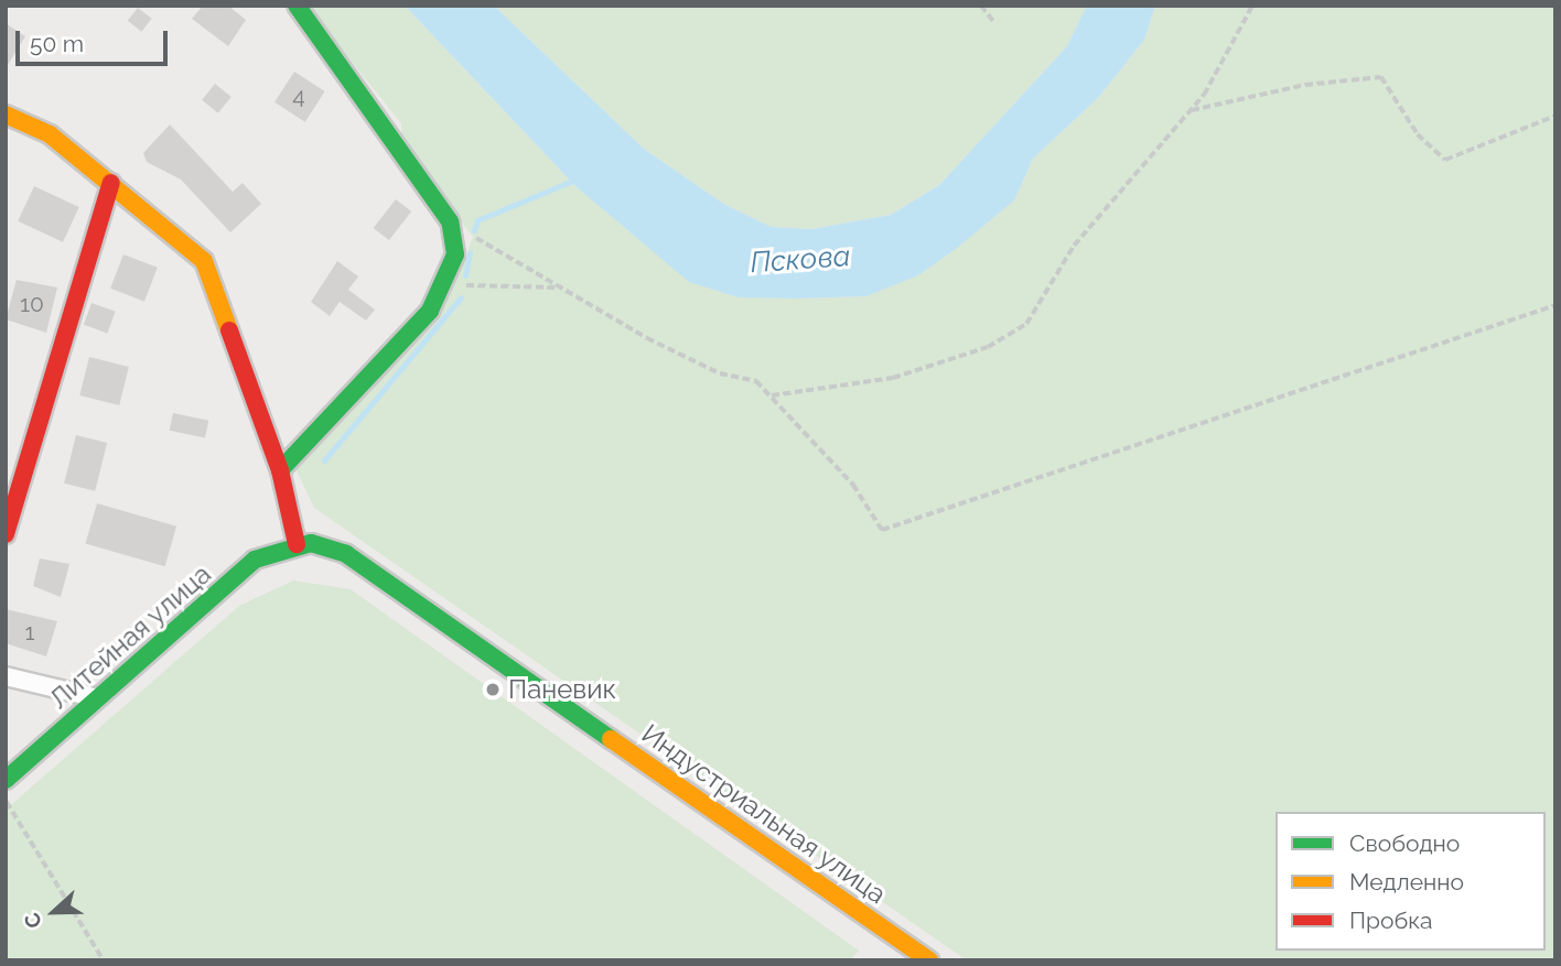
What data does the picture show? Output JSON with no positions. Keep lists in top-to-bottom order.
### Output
{
  "streets": {
    "street": ["Литейная улица", "Индустриальная улица"]
  },
  "crossings": [
    ["Литейная улица", "Индустриальная улица"]
  ],
  "water": ["Пскова"],
  "places": ["Паневик"],
  "house_numbers": ["4", "10", "1"],
  "legend": ["Свободно", "Медленно", "Пробка"],
  "scale_bar": "50 m",
  "north": "left"
}
